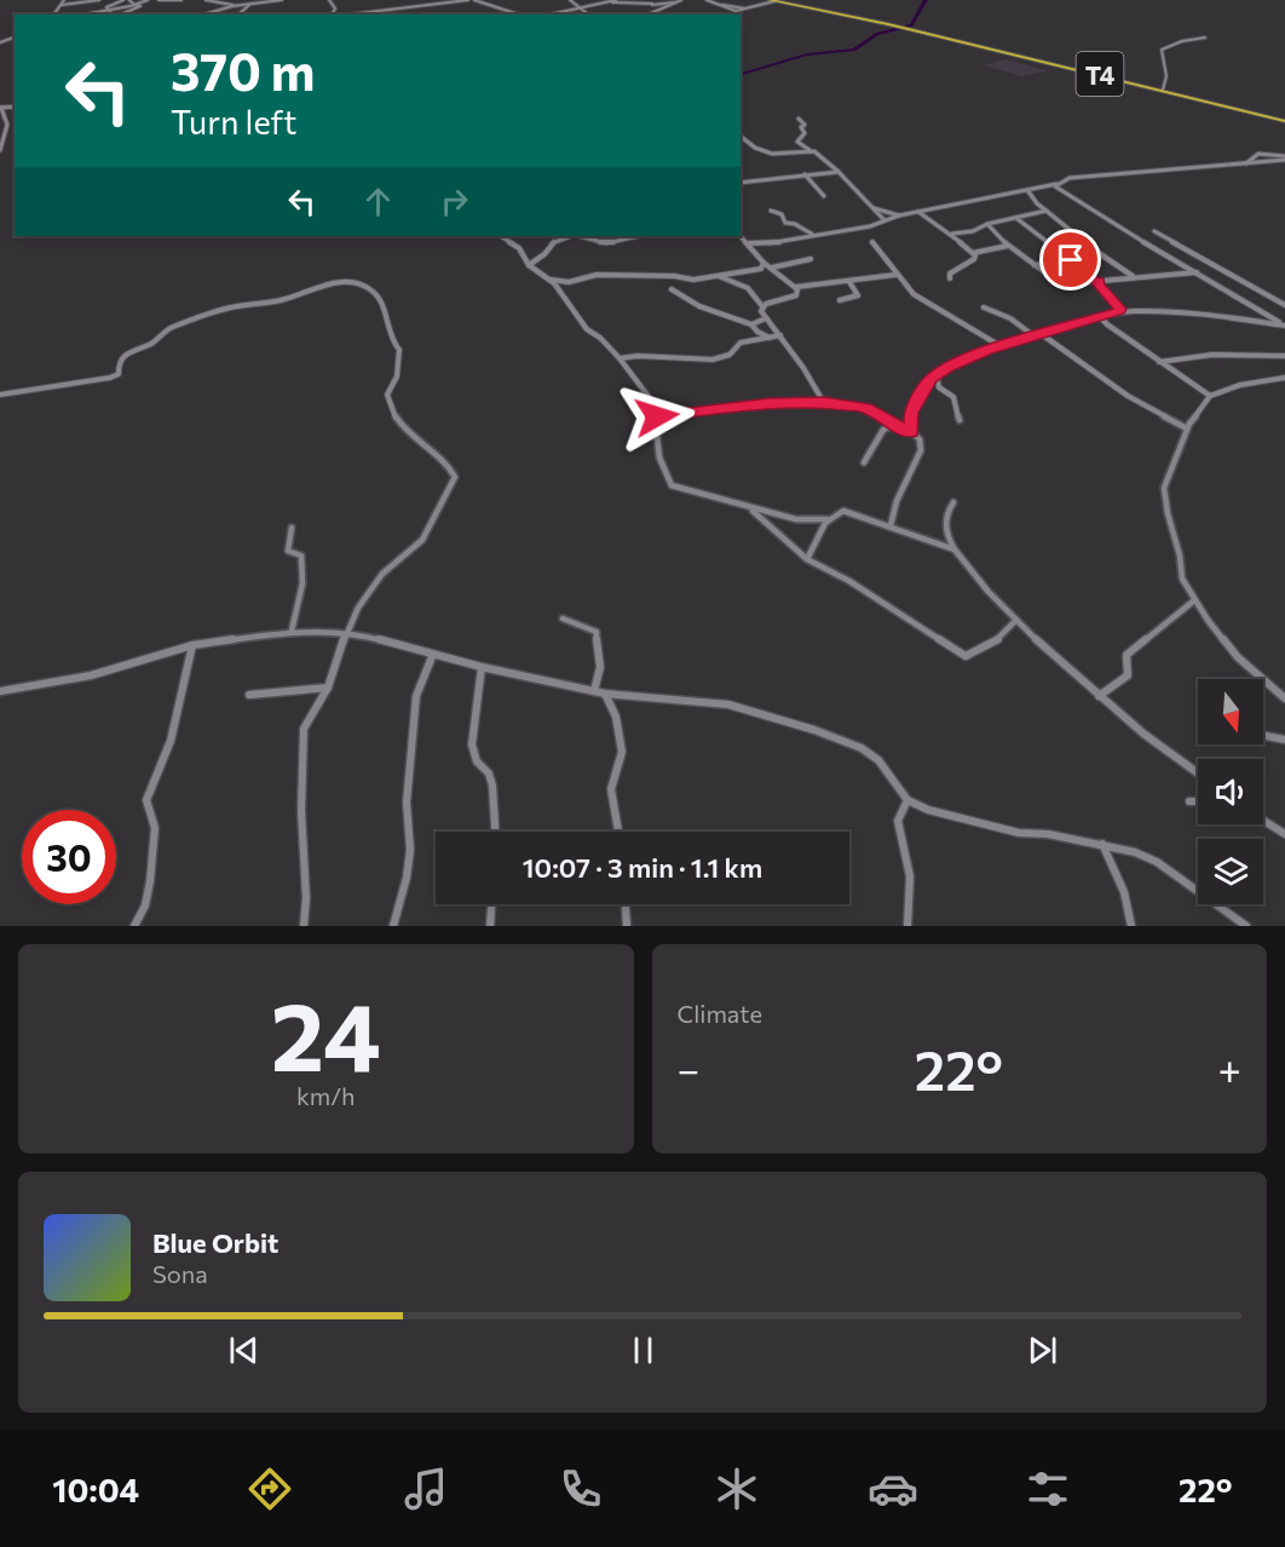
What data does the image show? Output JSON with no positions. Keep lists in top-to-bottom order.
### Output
{
  "streets": {
    "highway": ["T4"]
  },
  "north": "bottom",
  "page": {
    "turn": ["370 m", "Turn left"],
    "limit": "30",
    "trip": "10:07 · 3 min · 1.1 km",
    "tile": [
      ["24", "km/h"],
      "Climate"
    ],
    "heat": ["−", "22°", "+"],
    "song": ["Blue Orbit", "Sona"],
    "tabs": ["10:04", "22°"]
  }
}
